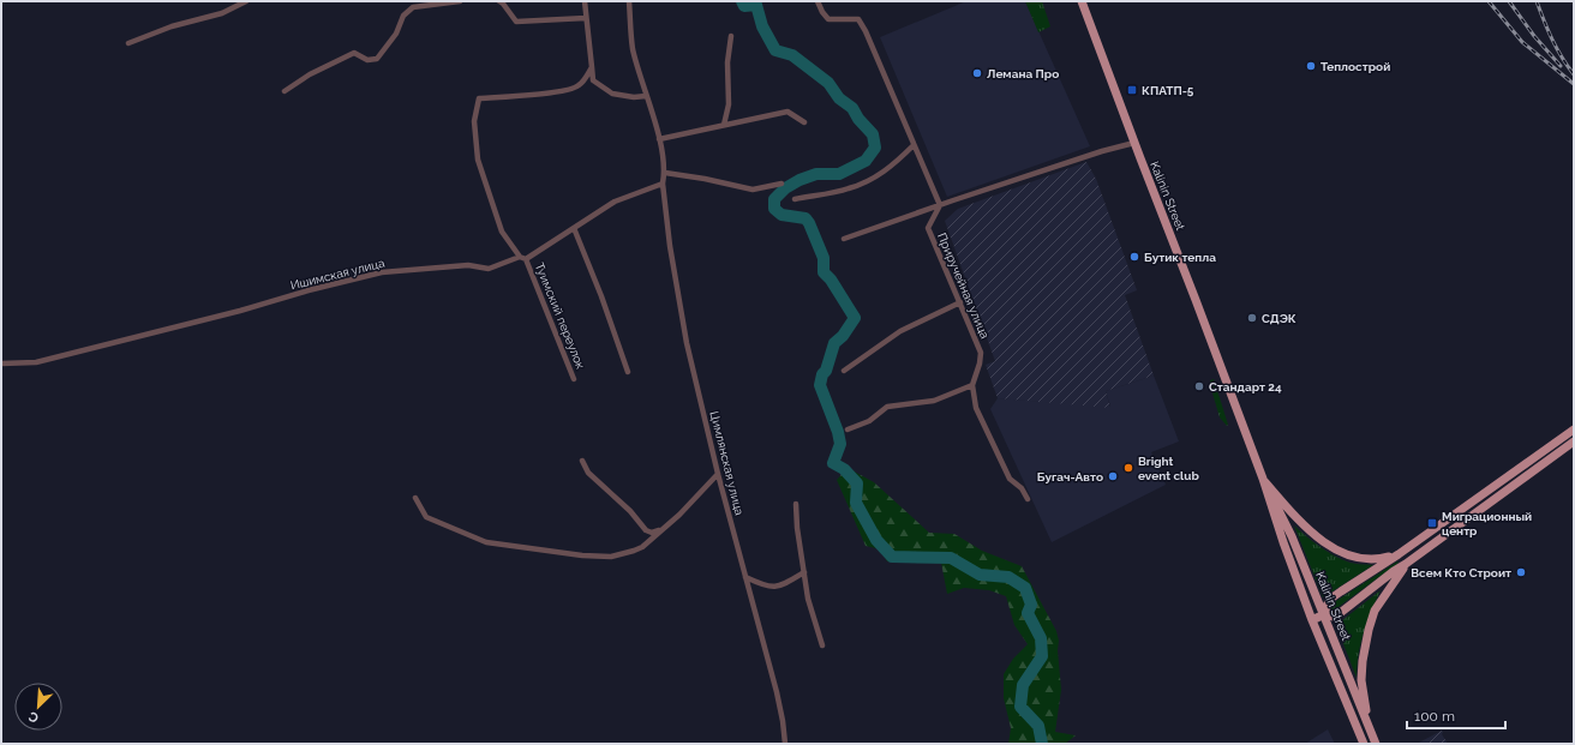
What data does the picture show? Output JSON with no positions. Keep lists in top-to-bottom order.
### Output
{
  "streets": {
    "main road": ["Kalinin Street"],
    "street": [
      "Ишимская улица",
      "Приручейная улица",
      "Туимский переулок",
      "Цимлянская улица"
    ]
  },
  "crossings": [
    ["Ишимская улица", "Туимский переулок"],
    ["Ишимская улица", "Цимлянская улица"]
  ],
  "places": {
    "other": [
      "Теплострой",
      "Лемана Про",
      "Бутик тепла",
      "СДЭК",
      "Стандарт 24",
      "Bright event club",
      "Бугач-Авто",
      "Всем Кто Строит"
    ],
    "transit": ["КПАТП-5", "Миграционный центр"]
  },
  "scale_bar": "100 m",
  "north": "bottom left"
}
